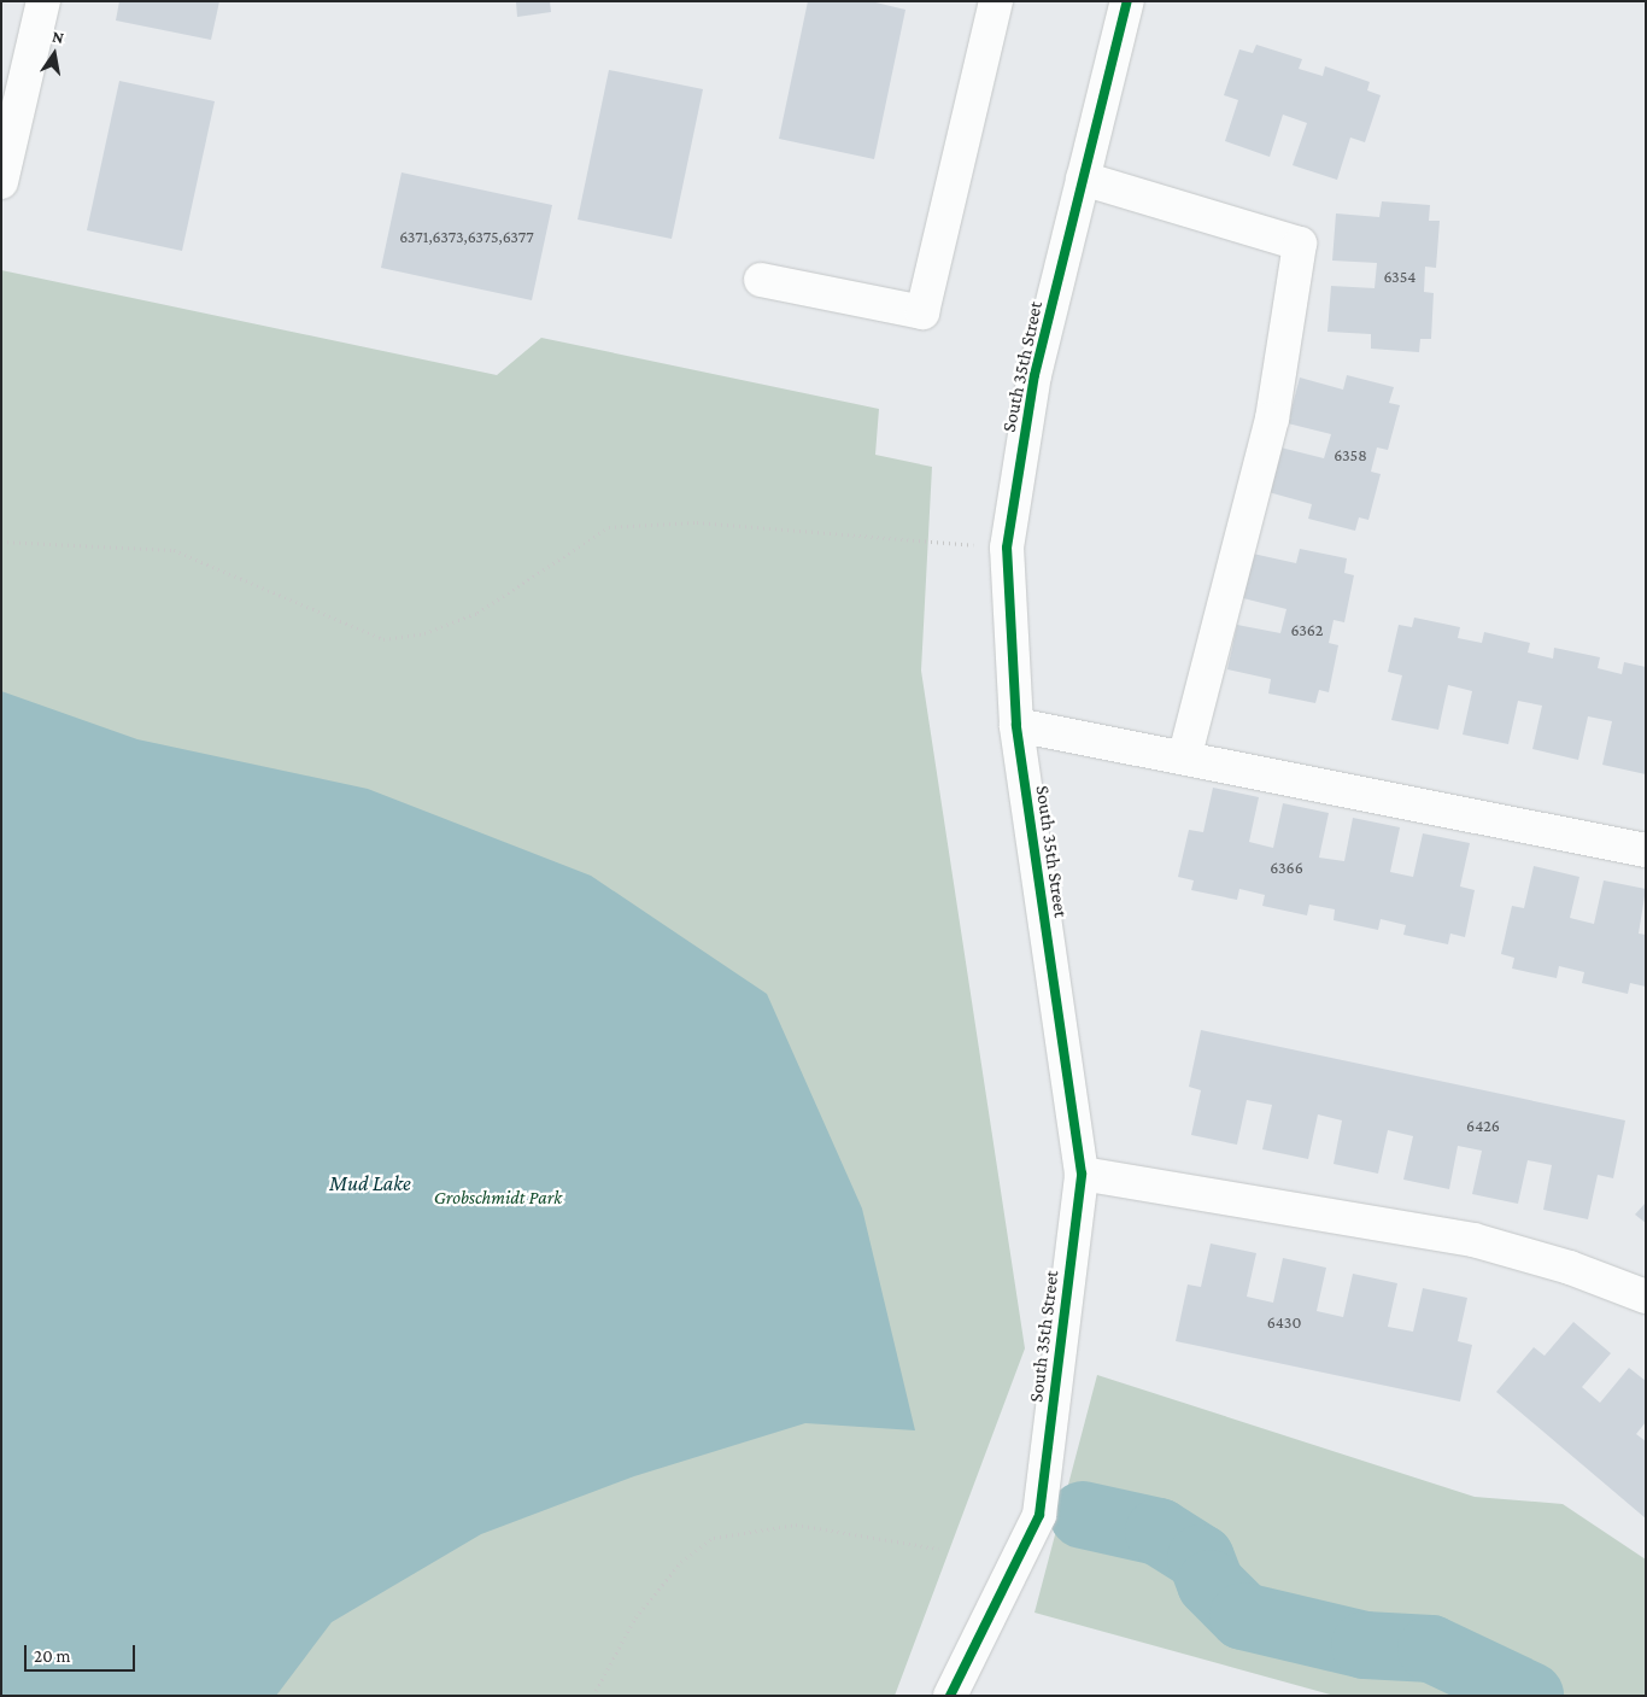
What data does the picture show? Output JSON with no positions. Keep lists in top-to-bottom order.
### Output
{
  "streets": {
    "street": ["South 35th Street"]
  },
  "water": ["Mud Lake"],
  "parks": ["Grobschmidt Park"],
  "house_numbers": [
    "6371,6373,6375,6377",
    "6354",
    "6358",
    "6362",
    "6366",
    "6426",
    "6430"
  ],
  "scale_bar": "20 m",
  "north": "top"
}
